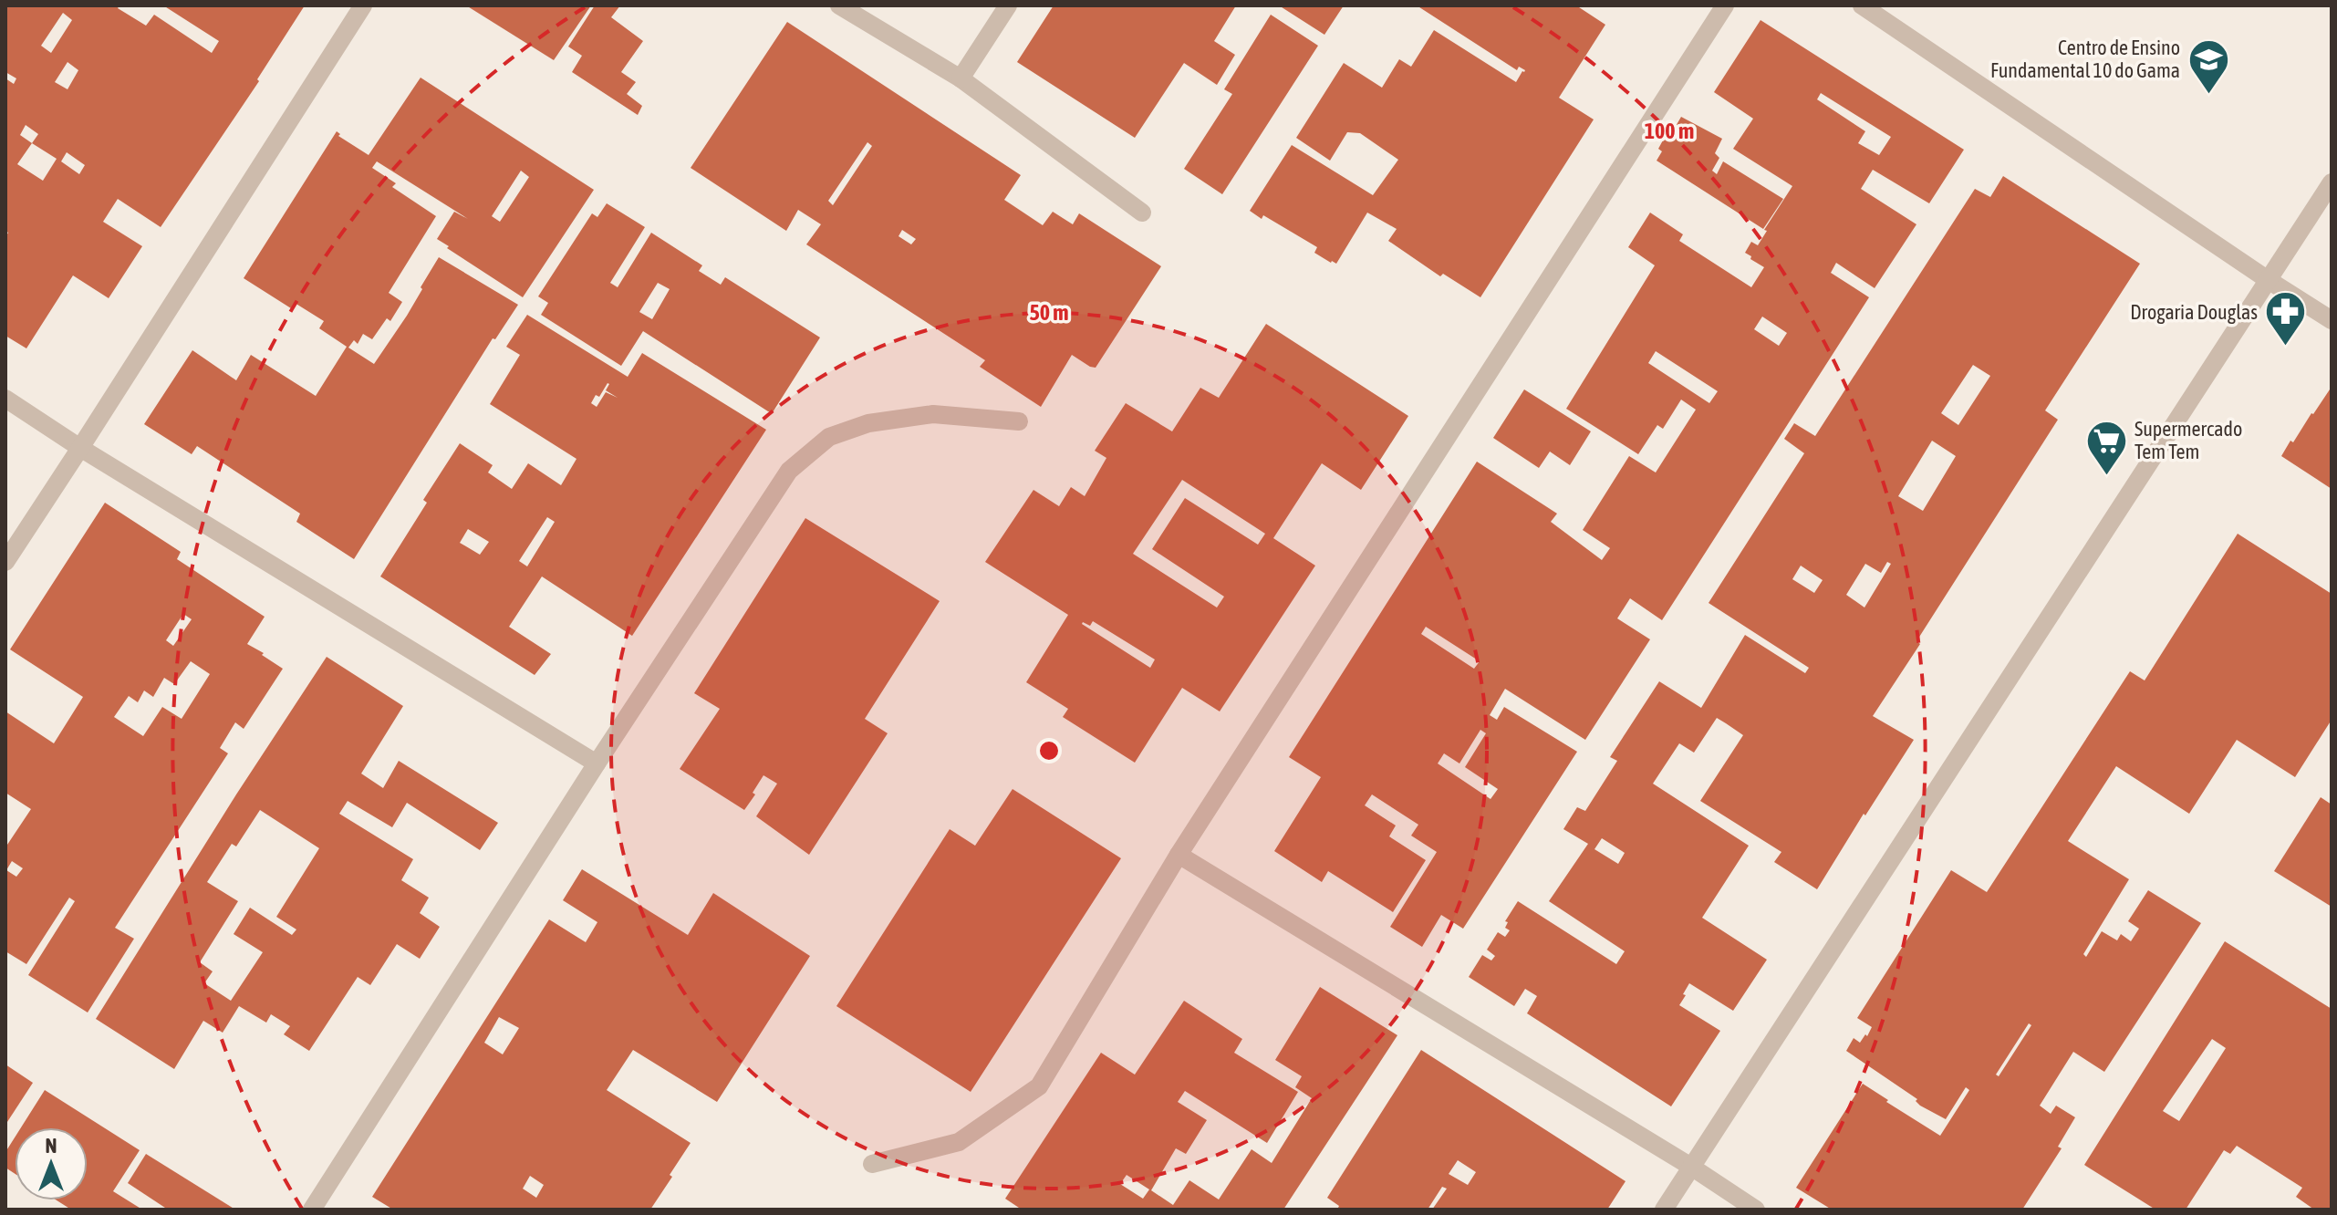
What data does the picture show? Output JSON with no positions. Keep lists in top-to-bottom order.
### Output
{
  "places": {
    "school or university": ["Centro de Ensino Fundamental 10 do Gama"],
    "pharmacy": ["Drogaria Douglas"],
    "supermarket": ["Supermercado Tem Tem"]
  },
  "north": "top",
  "rings": ["100 m", "50 m"]
}
